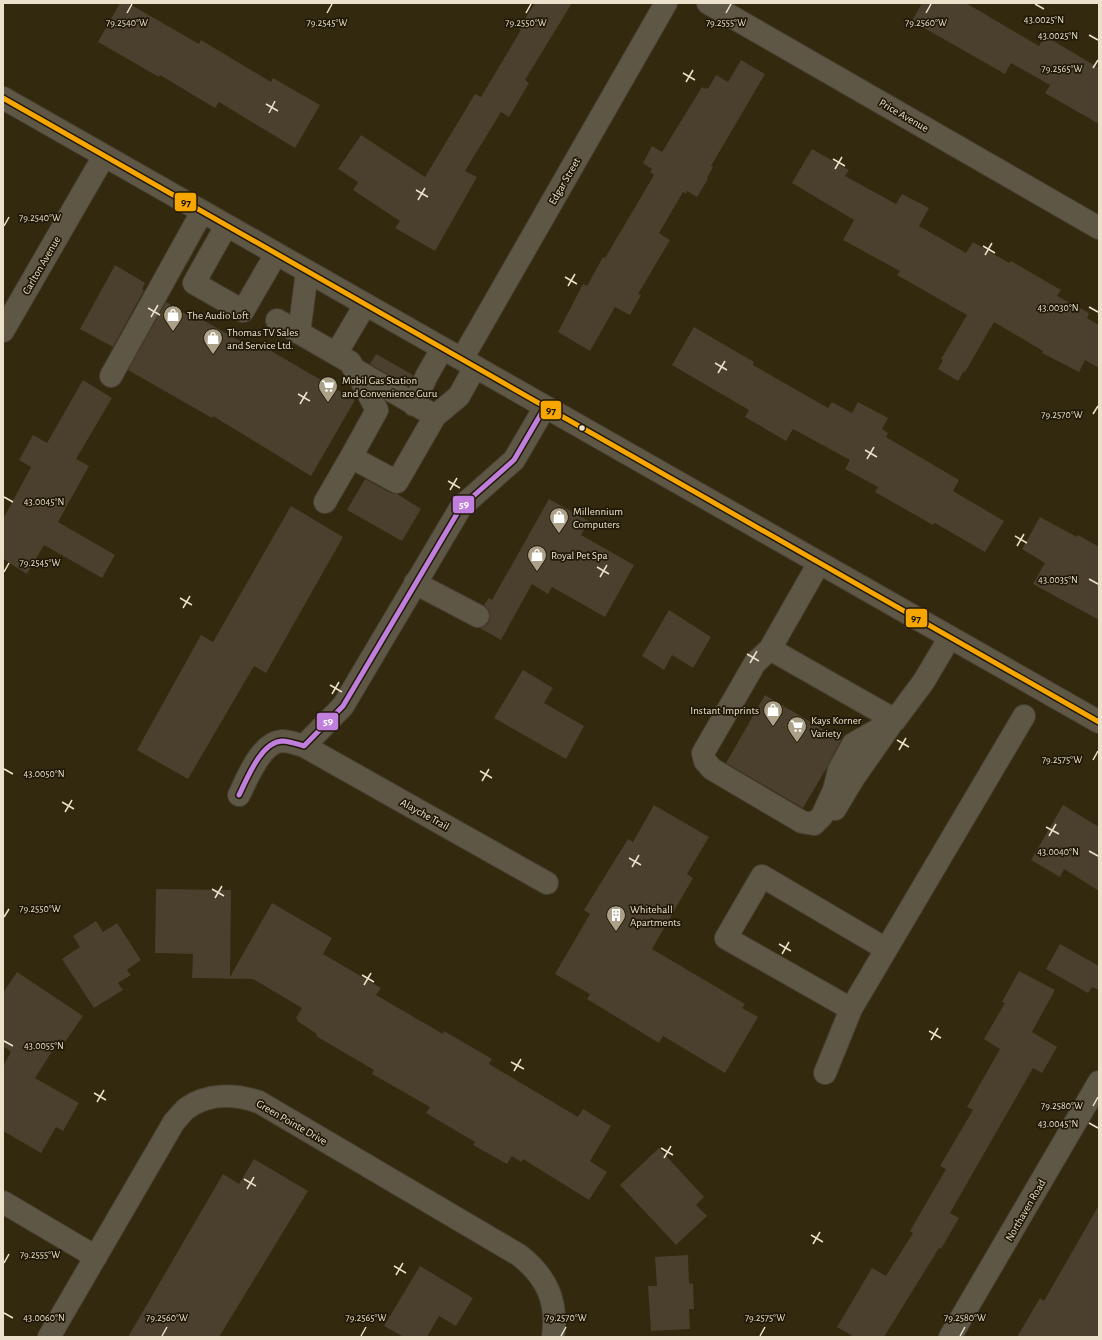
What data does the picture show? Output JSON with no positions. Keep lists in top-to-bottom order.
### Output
{
  "streets": {
    "street": [
      "Price Avenue",
      "Edgar Street",
      "Carlton Avenue",
      "Alayche Trail",
      "Green Pointe Drive",
      "Northaven Road"
    ]
  },
  "places": {
    "shop": [
      "The Audio Loft",
      "Thomas TV Sales and Service Ltd.",
      "Millennium Computers",
      "Royal Pet Spa",
      "Instant Imprints"
    ],
    "supermarket": ["Mobil Gas Station and Convenience Guru", "Kays Korner Variety"],
    "building": ["Whitehall Apartments"]
  },
  "lines": ["transit line 97", "transit line 59"],
  "coordinates": [
    "43.0025°N",
    "79.2540°W",
    "79.2555°W",
    "79.2560°W",
    "79.2545°W",
    "79.2550°W",
    "79.2565°W",
    "43.0030°N",
    "79.2570°W",
    "43.0045°N",
    "43.0035°N",
    "79.2575°W",
    "43.0050°N",
    "43.0040°N",
    "43.0055°N",
    "79.2580°W",
    "43.0060°N"
  ]
}
